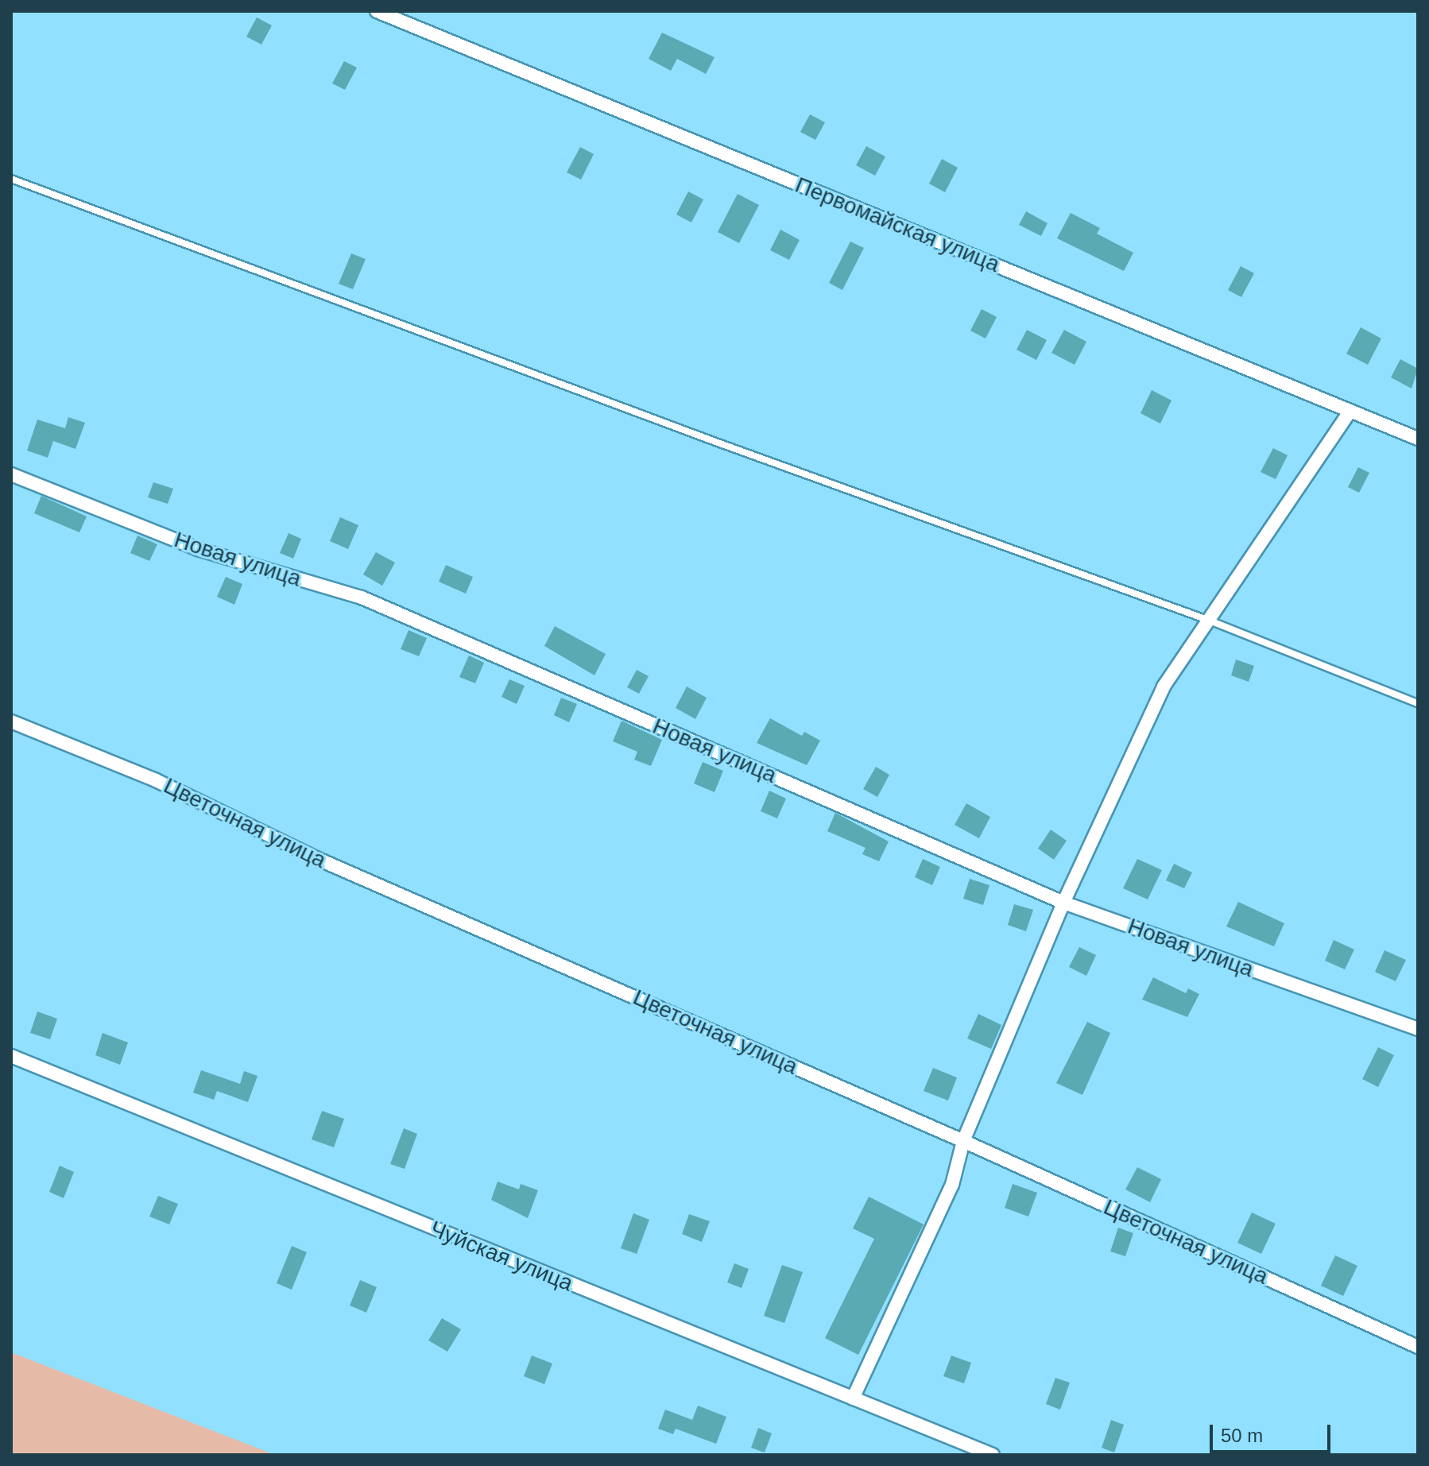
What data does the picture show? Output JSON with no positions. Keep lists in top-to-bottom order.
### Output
{
  "streets": {
    "street": [
      "Первомайская улица",
      "Новая улица",
      "Цветочная улица",
      "Чуйская улица"
    ]
  },
  "scale_bar": "50 m"
}
